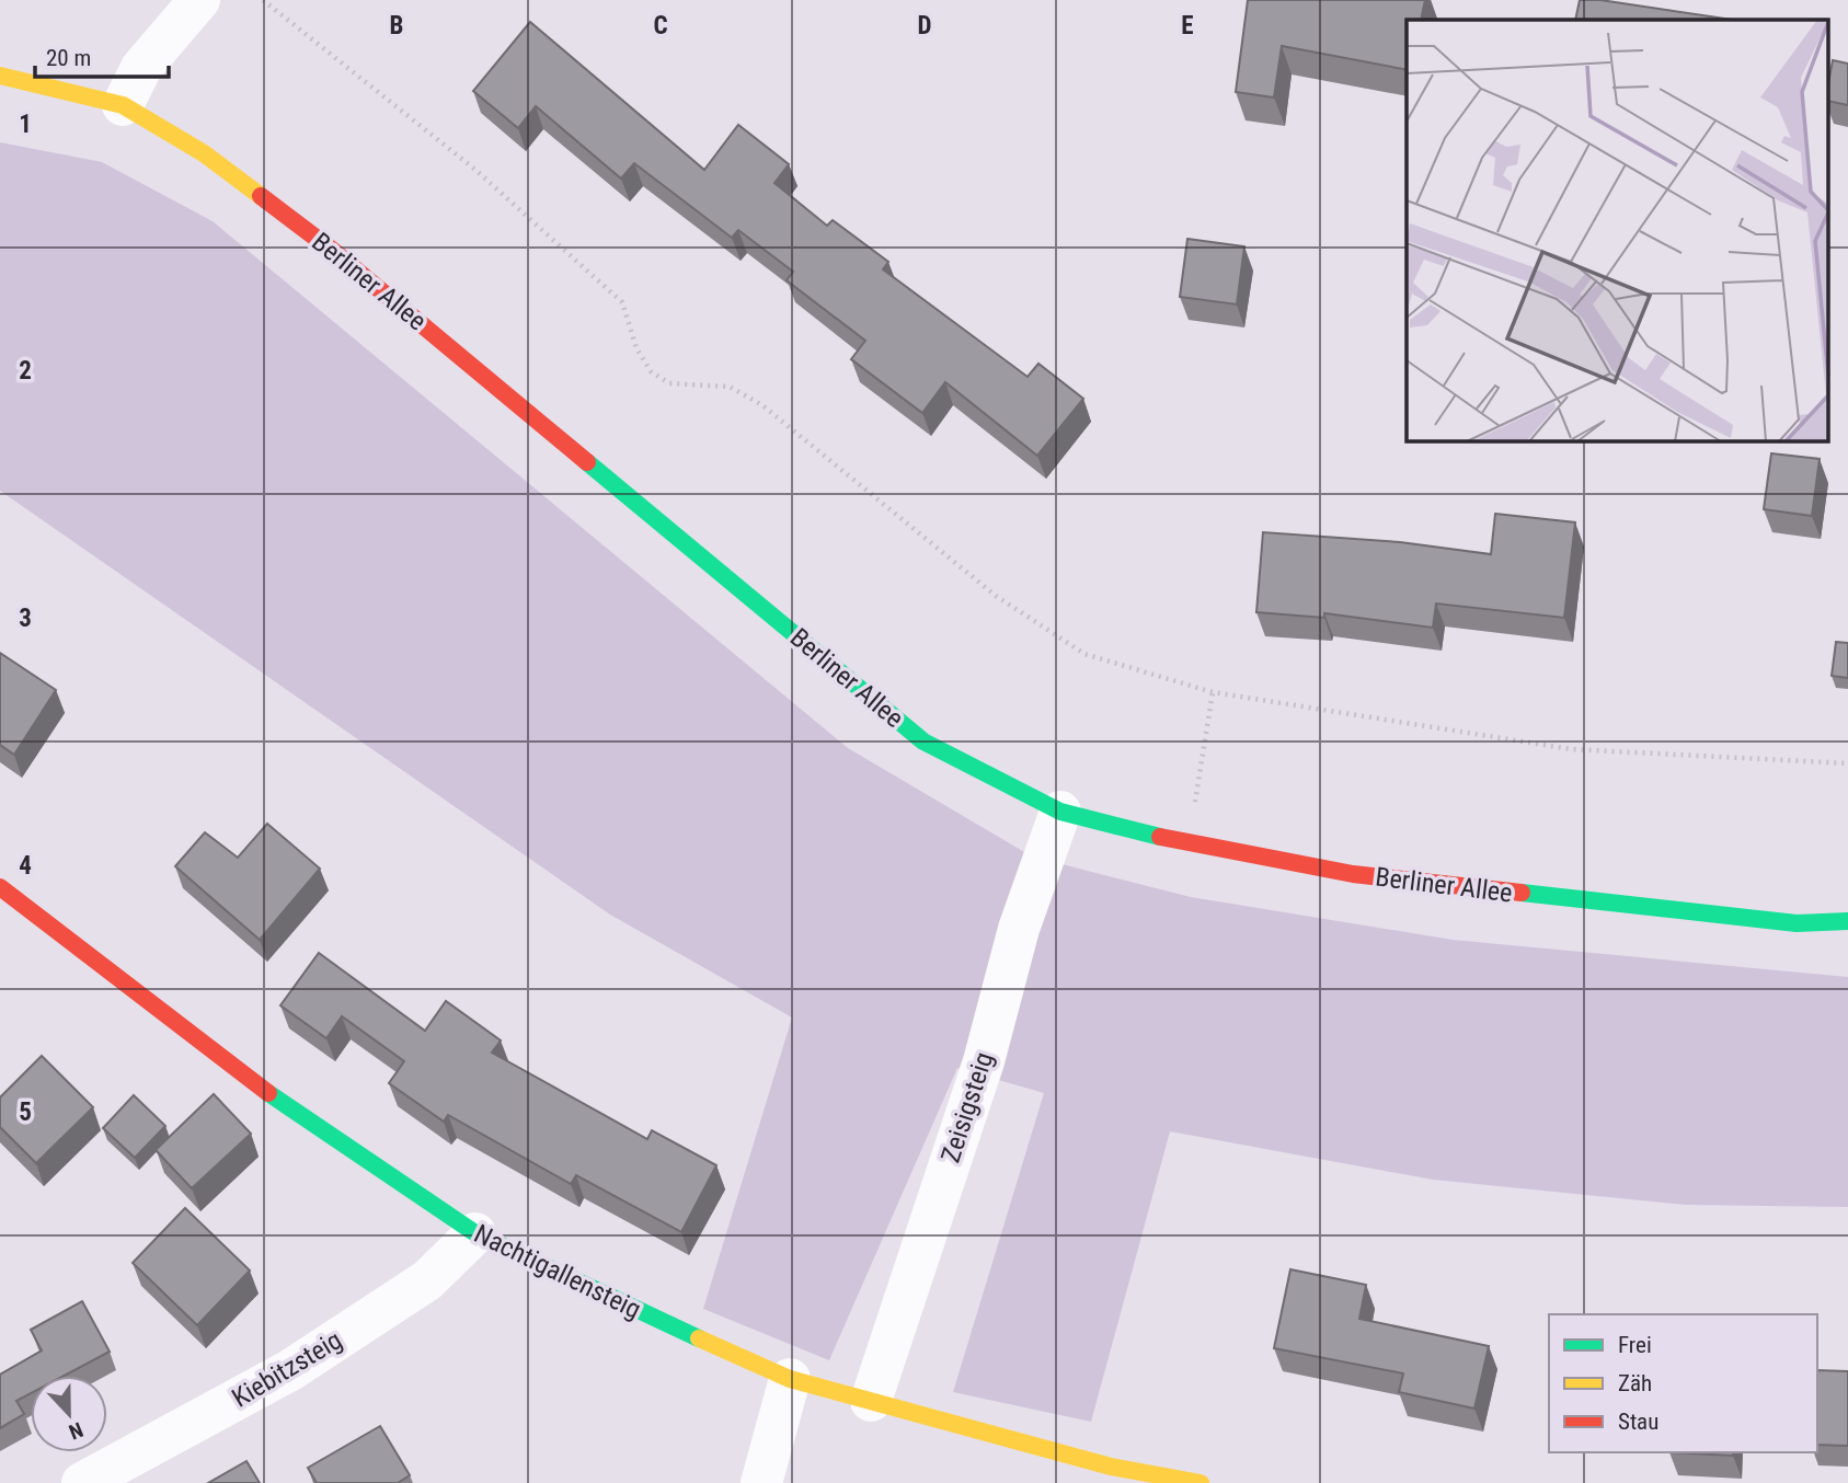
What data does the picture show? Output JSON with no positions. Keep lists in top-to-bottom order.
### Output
{
  "streets": {
    "main road": ["Berliner Allee", "Nachtigallensteig"],
    "street": ["Zeisigsteig", "Kiebitzsteig"]
  },
  "crossings": [
    ["Berliner Allee", "Zeisigsteig"],
    ["Zeisigsteig", "Nachtigallensteig"],
    ["Nachtigallensteig", "Kiebitzsteig"]
  ],
  "legend": ["Frei", "Zäh", "Stau"],
  "scale_bar": "20 m",
  "north": "bottom",
  "grid": {
    "columns": [
      "B",
      "C",
      "D",
      "E"
    ],
    "rows": [
      "1",
      "2",
      "3",
      "4",
      "5"
    ]
  }
}
